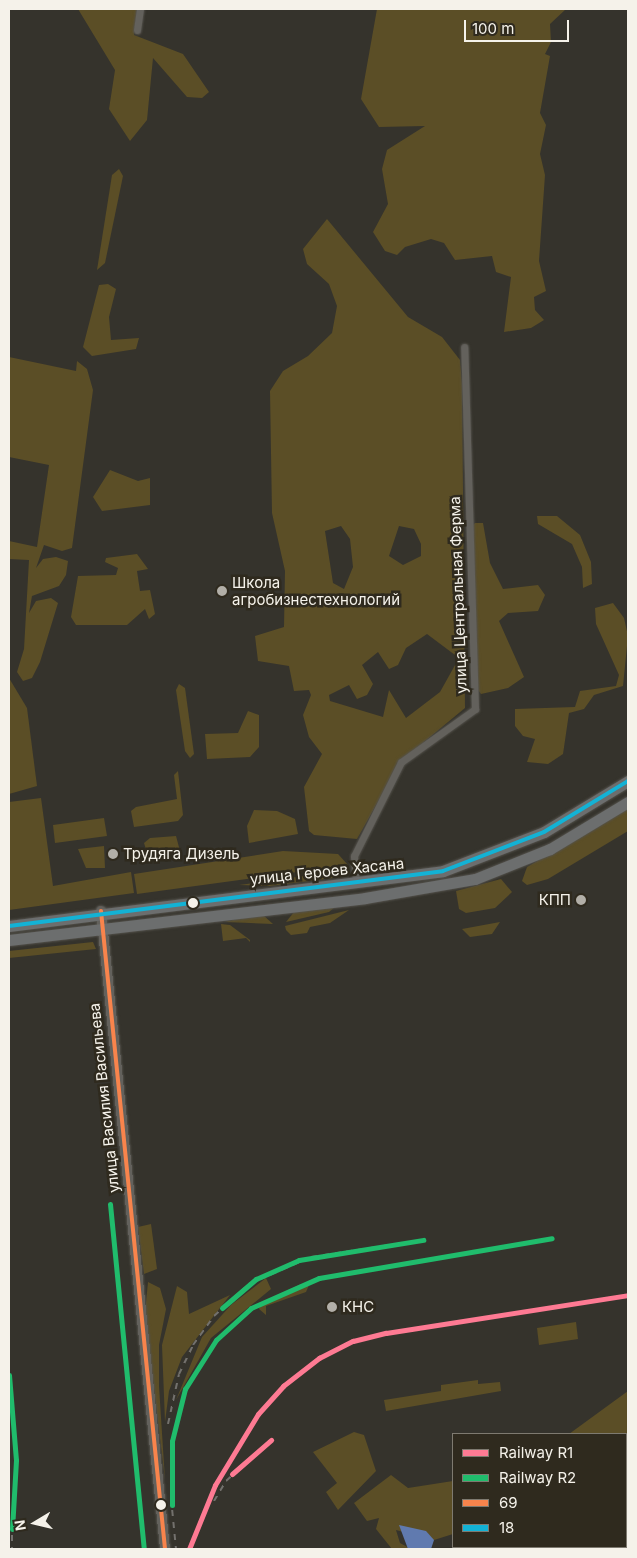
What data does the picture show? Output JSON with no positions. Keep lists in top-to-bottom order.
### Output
{
  "streets": {
    "main road": ["улица Героев Хасана", "улица Василия Васильева"],
    "street": ["улица Центральная Ферма"]
  },
  "crossings": [
    ["улица Центральная Ферма", "улица Героев Хасана"],
    ["улица Героев Хасана", "улица Василия Васильева"]
  ],
  "places": [
    "Школа агробизнестехнологий",
    "Трудяга Дизель",
    "КПП",
    "КНС"
  ],
  "lines": [
    "transit line 18",
    "transit line 69",
    "rail line R2",
    "rail line R1"
  ],
  "legend": [
    "Railway R1",
    "Railway R2",
    "69",
    "18"
  ],
  "scale_bar": "100 m",
  "north": "left"
}
